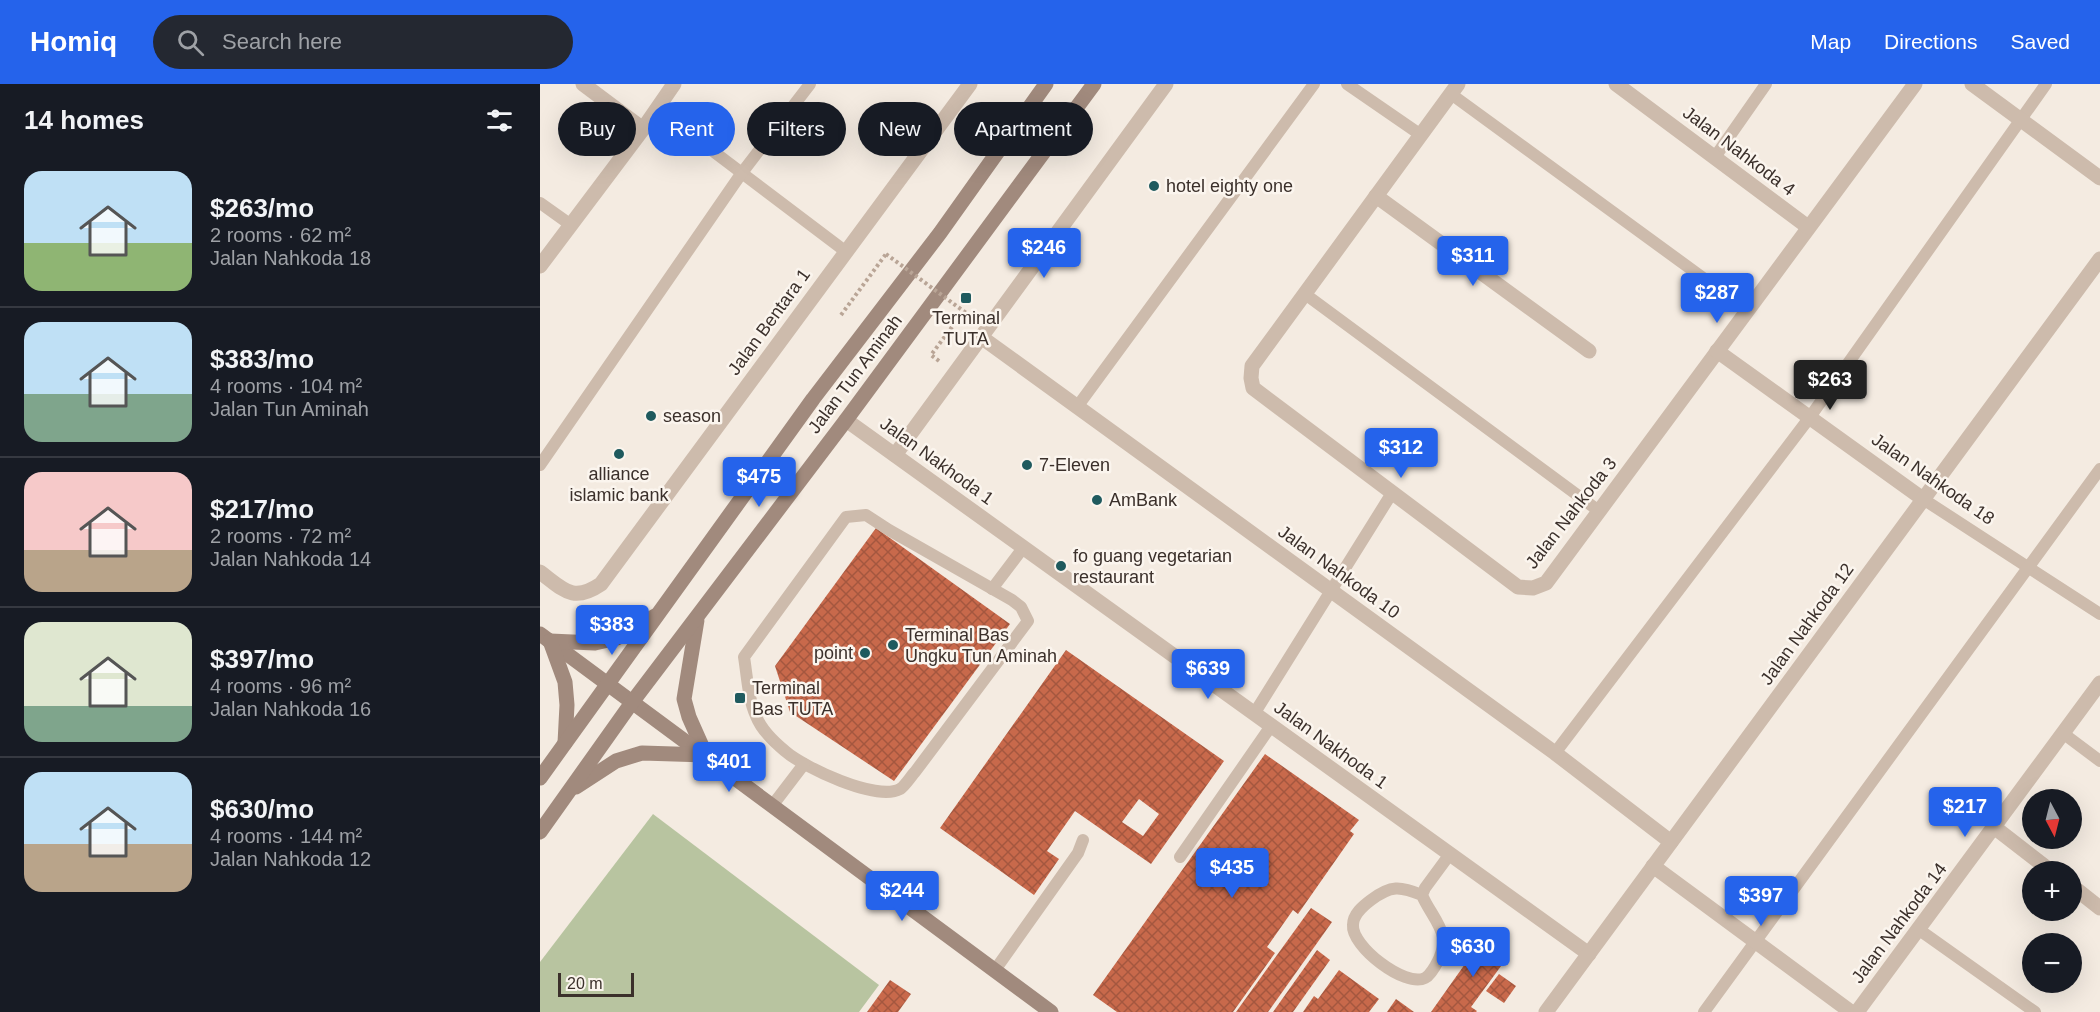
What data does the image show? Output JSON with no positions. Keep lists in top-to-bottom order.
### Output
{
  "streets": {
    "main road": ["Jalan Tun Aminah"],
    "street": [
      "Jalan Nahkoda 4",
      "Jalan Bentara 1",
      "Jalan Nakhoda 1",
      "Jalan Nahkoda 18",
      "Jalan Nahkoda 3",
      "Jalan Nahkoda 10",
      "Jalan Nahkoda 12",
      "Jalan Nahkoda 14"
    ]
  },
  "crossings": [
    ["Jalan Nahkoda 4", "Jalan Nahkoda 3"],
    ["Jalan Tun Aminah", "Jalan Nakhoda 1"],
    ["Jalan Nakhoda 1", "Jalan Nahkoda 12"],
    ["Jalan Nahkoda 18", "Jalan Nahkoda 3"],
    ["Jalan Nahkoda 18", "Jalan Nahkoda 12"],
    ["Jalan Nahkoda 10", "Jalan Nahkoda 12"]
  ],
  "places": {
    "other": [
      "hotel eighty one",
      "season",
      "alliance islamic bank",
      "7-Eleven",
      "AmBank",
      "fo guang vegetarian restaurant",
      "Terminal Bas Ungku Tun Aminah",
      "point"
    ],
    "transit": ["Terminal TUTA", "Terminal Bas TUTA"]
  },
  "scale_bar": "20 m",
  "north": "bottom",
  "page": {
    "header": "Homiq",
    "search": "Search here",
    "nav": ["Map", "Directions", "Saved"],
    "heading": "14 homes",
    "chip": [
      "Buy",
      "Rent",
      "Filters",
      "New",
      "Apartment"
    ],
    "list": [
      {
        "name": "$263/mo",
        "note": "2 rooms · 62 m² · Jalan Nahkoda 18"
      },
      {
        "name": "$383/mo",
        "note": "4 rooms · 104 m² · Jalan Tun Aminah"
      },
      {
        "name": "$217/mo",
        "note": "2 rooms · 72 m² · Jalan Nahkoda 14"
      },
      {
        "name": "$397/mo",
        "note": "4 rooms · 96 m² · Jalan Nahkoda 16"
      },
      {
        "name": "$630/mo",
        "note": "4 rooms · 144 m² · Jalan Nahkoda 12"
      }
    ],
    "price": [
      "$246",
      "$311",
      "$287",
      "$263",
      "$312",
      "$475",
      "$383",
      "$639",
      "$401",
      "$217",
      "$435",
      "$244",
      "$397",
      "$630"
    ],
    "map_buttons": ["+", "−"],
    "scale": "20 m"
  }
}
